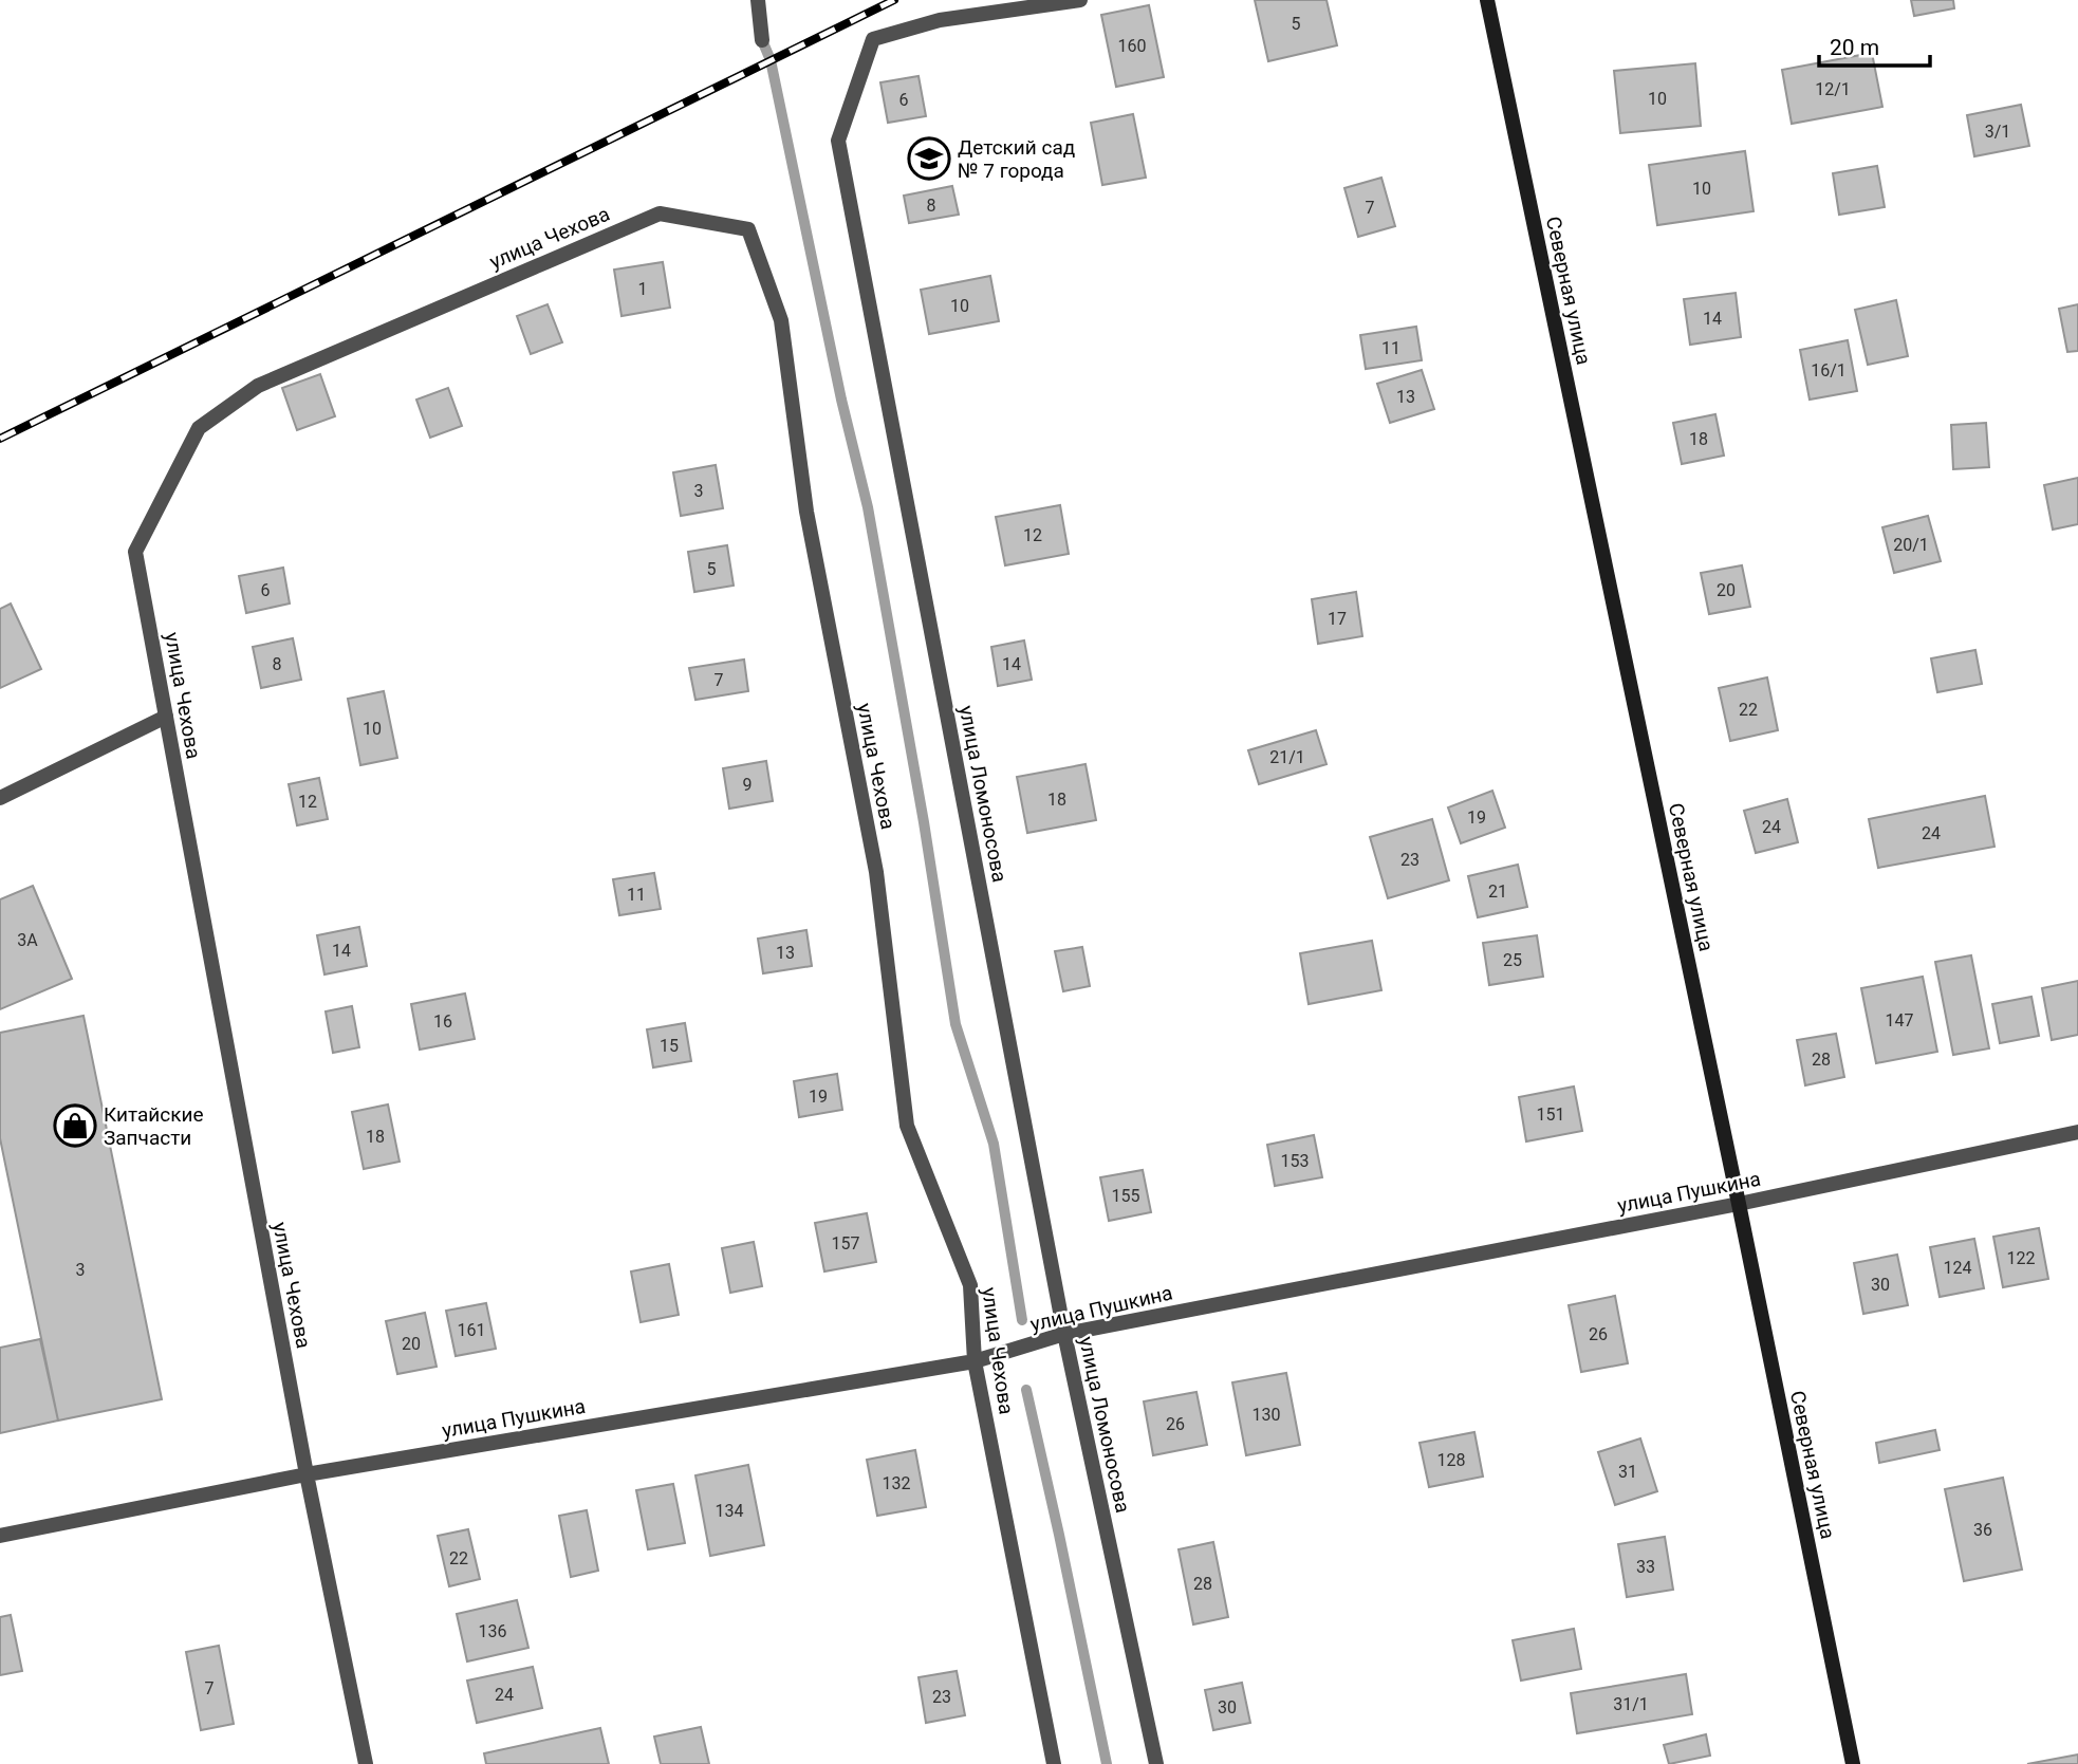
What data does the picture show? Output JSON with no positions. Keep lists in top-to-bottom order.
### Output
{
  "streets": {
    "main road": ["Северная улица"],
    "street": ["улица Чехова", "улица Ломоносова", "улица Пушкина"]
  },
  "crossings": [
    ["улица Чехова", "улица Пушкина"],
    ["Северная улица", "улица Пушкина"],
    ["улица Ломоносова", "улица Пушкина"]
  ],
  "places": {
    "school or university": ["Детский сад № 7 города"],
    "shop": ["Китайские Запчасти"]
  },
  "house_numbers": [
    "5",
    "160",
    "12/1",
    "10",
    "6",
    "3/1",
    "10",
    "8",
    "7",
    "1",
    "10",
    "14",
    "11",
    "16/1",
    "13",
    "18",
    "3",
    "12",
    "20/1",
    "5",
    "6",
    "20",
    "17",
    "8",
    "14",
    "7",
    "22",
    "10",
    "21/1",
    "9",
    "18",
    "12",
    "19",
    "24",
    "24",
    "23",
    "21",
    "11",
    "3А",
    "14",
    "13",
    "25",
    "147",
    "16",
    "15",
    "28",
    "19",
    "151",
    "18",
    "153",
    "155",
    "157",
    "122",
    "124",
    "3",
    "30",
    "161",
    "26",
    "20",
    "130",
    "26",
    "128",
    "31",
    "132",
    "134",
    "36",
    "22",
    "33",
    "28",
    "136",
    "7",
    "24",
    "23",
    "31/1",
    "30"
  ],
  "scale_bar": "20 m"
}
